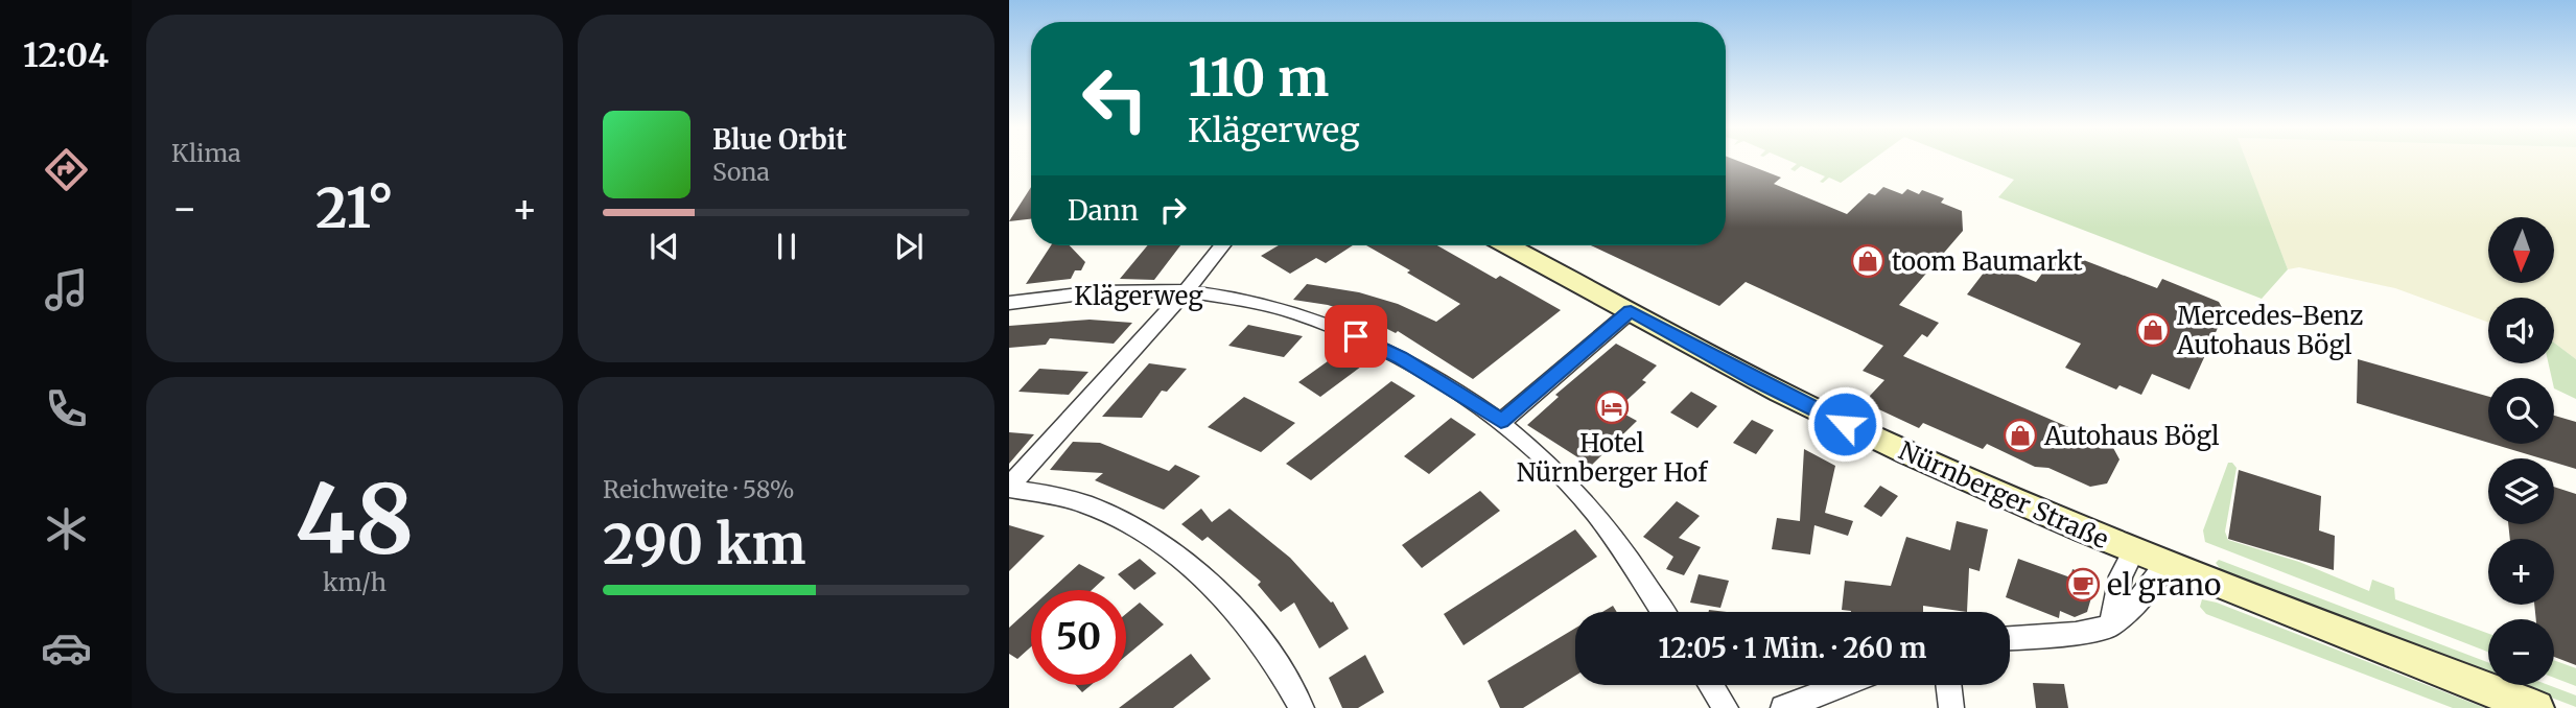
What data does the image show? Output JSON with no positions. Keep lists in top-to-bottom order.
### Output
{
  "streets": {
    "main road": ["Nürnberger Straße"],
    "street": ["Klägerweg"]
  },
  "places": {
    "shop": ["toom Baumarkt", "Mercedes-Benz Autohaus Bögl", "Autohaus Bögl"],
    "hotel": ["Hotel Nürnberger Hof"],
    "cafe": ["el grano"]
  },
  "north": "bottom",
  "page": {
    "tabs": "12:04",
    "tile": [
      "Klima",
      ["48", "km/h"],
      ["Reichweite · 58%", "290 km"]
    ],
    "turn": ["110 m", "Klägerweg"],
    "song": ["Blue Orbit", "Sona"],
    "then": "Dann",
    "heat": ["−", "21°", "+"],
    "map_buttons": ["+", "−"],
    "limit": "50",
    "trip": "12:05 · 1 Min. · 260 m"
  }
}
